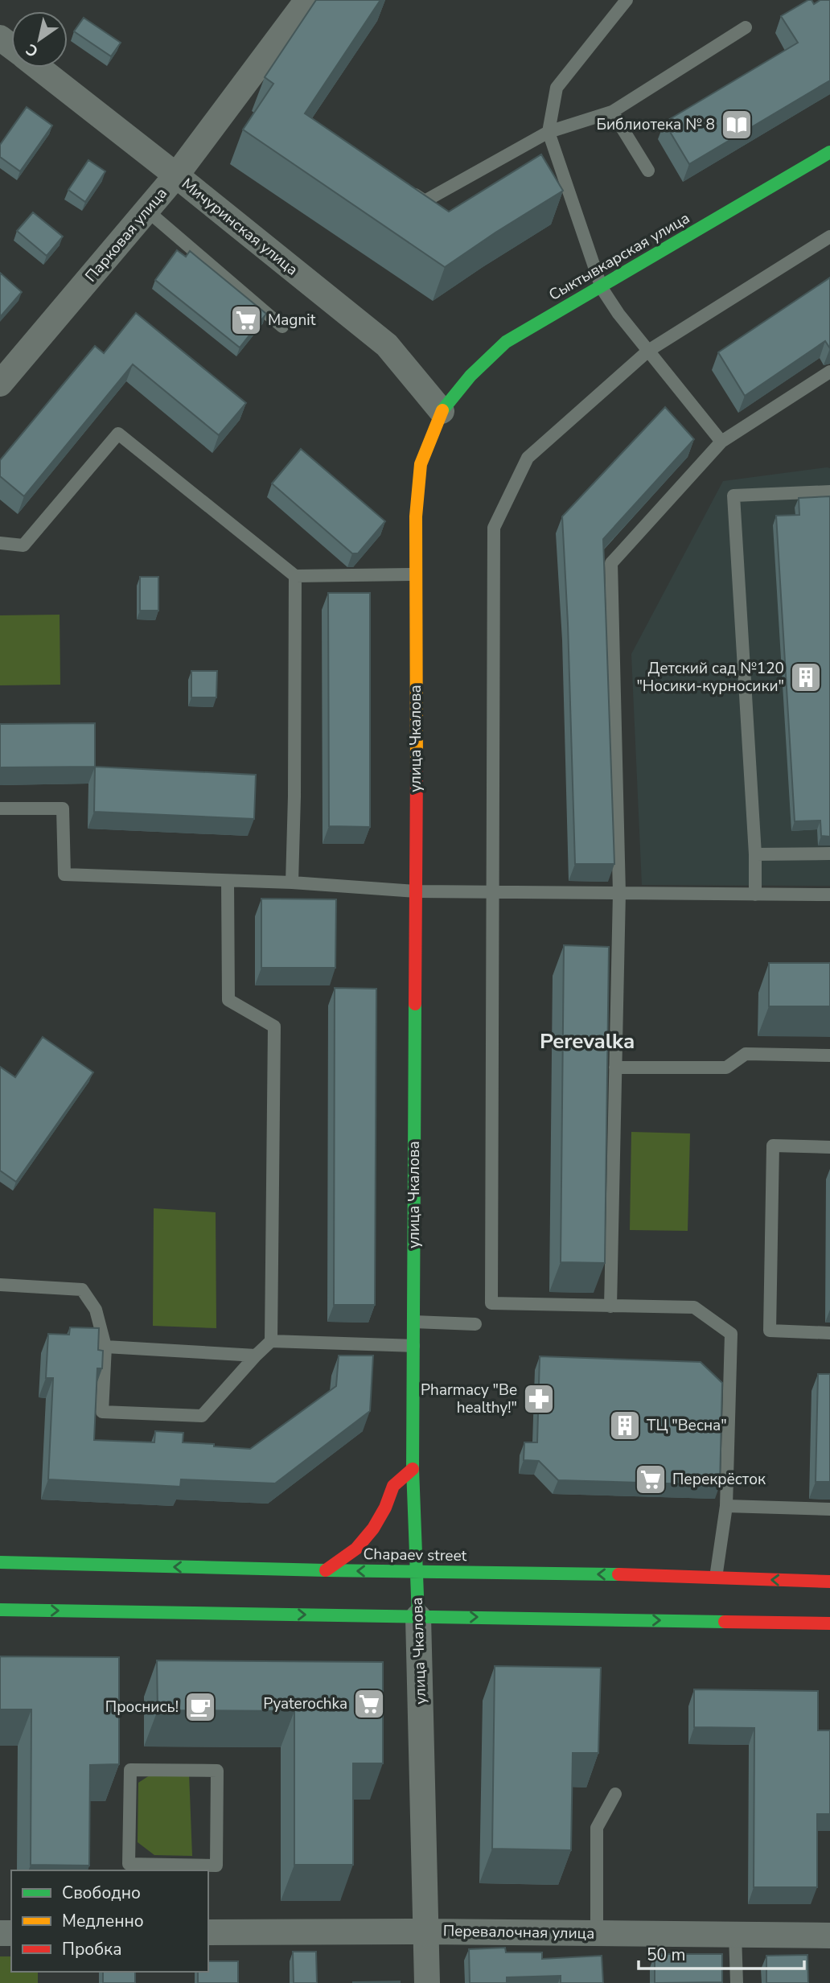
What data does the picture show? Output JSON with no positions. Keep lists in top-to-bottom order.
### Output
{
  "streets": {
    "main road": ["Сыктывкарская улица", "улица Чкалова", "Chapaev street"],
    "street": ["Мичуринская улица", "Парковая улица", "Перевалочная улица"]
  },
  "crossings": [
    ["Мичуринская улица", "Парковая улица"],
    ["Мичуринская улица", "Сыктывкарская улица"],
    ["Мичуринская улица", "улица Чкалова"],
    ["Сыктывкарская улица", "улица Чкалова"],
    ["улица Чкалова", "Chapaev street"],
    ["улица Чкалова", "Перевалочная улица"]
  ],
  "districts": ["Perevalka"],
  "places": {
    "library": ["Библиотека № 8"],
    "supermarket": ["Magnit", "Перекрёсток", "Pyaterochka"],
    "building": ["Детский сад №120 \"Носики-курносики\"", "ТЦ \"Весна\""],
    "pharmacy": ["Pharmacy \"Be healthy!\""],
    "cafe": ["Проснись!"]
  },
  "legend": ["Свободно", "Медленно", "Пробка"],
  "scale_bar": "50 m",
  "north": "bottom left"
}
